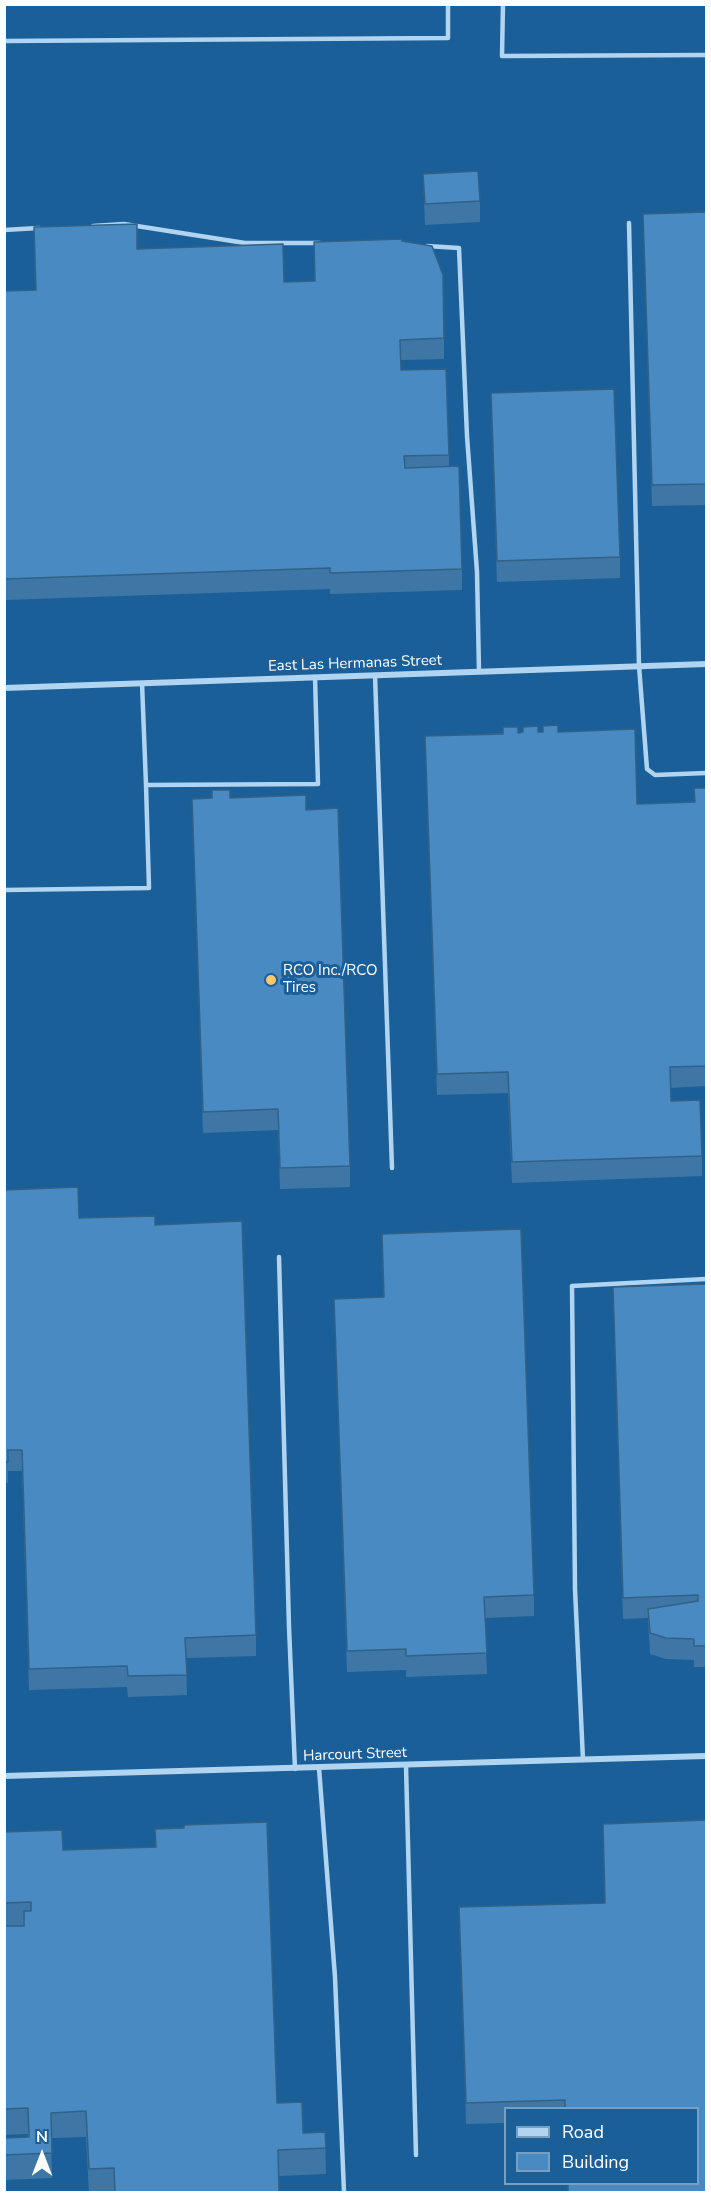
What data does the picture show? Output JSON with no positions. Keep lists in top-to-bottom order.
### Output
{
  "streets": {
    "street": ["East Las Hermanas Street", "Harcourt Street"]
  },
  "places": ["RCO Inc./RCO Tires"],
  "legend": ["Road", "Building"],
  "north": "top"
}
